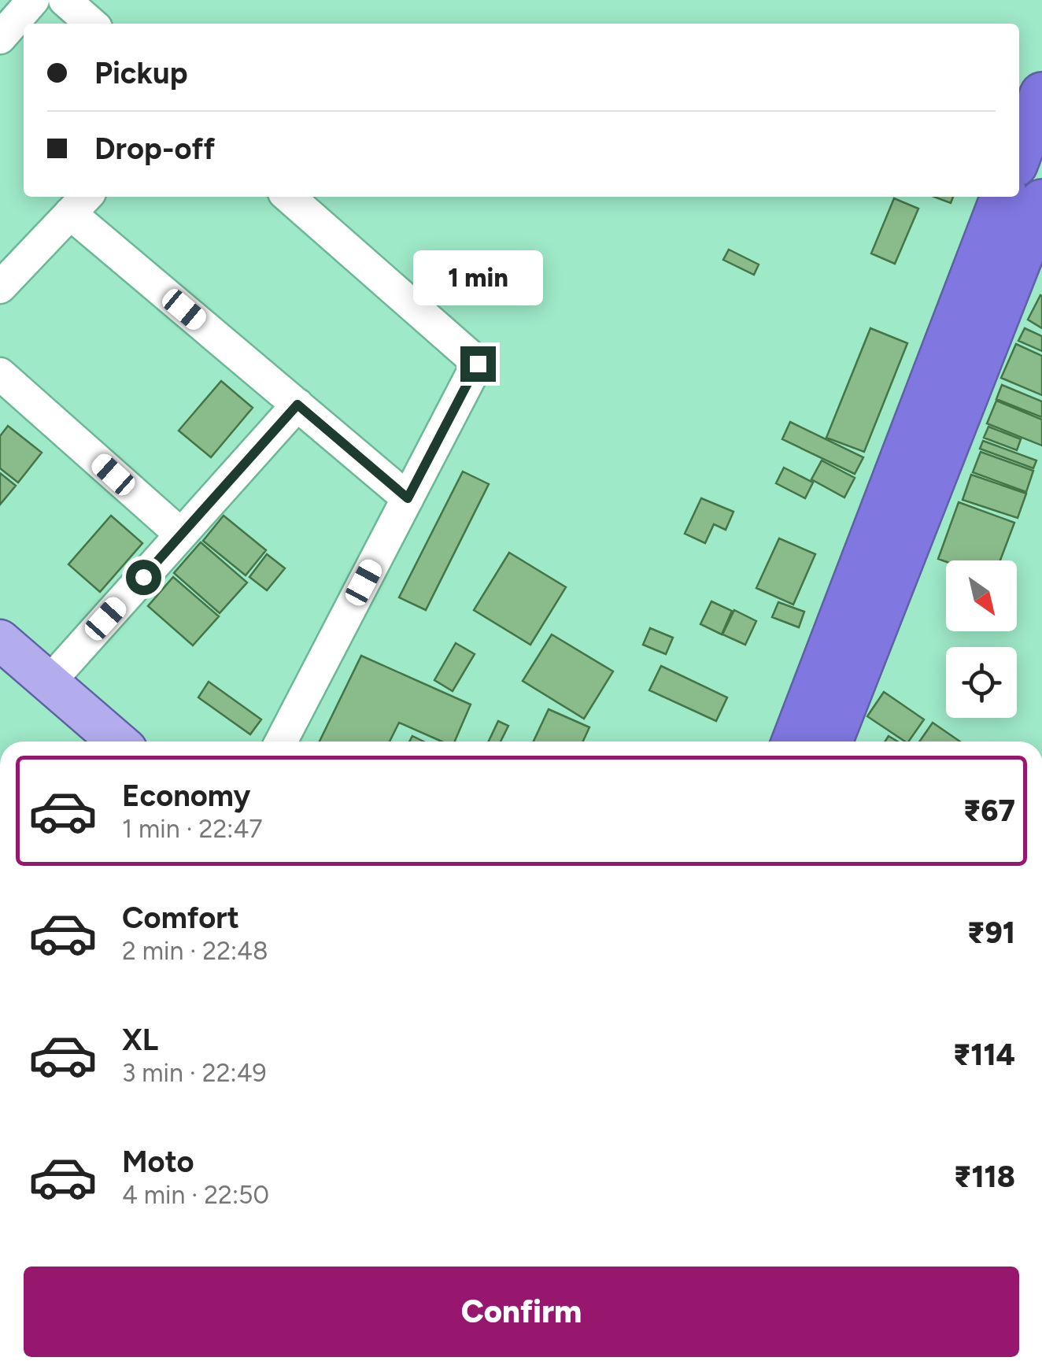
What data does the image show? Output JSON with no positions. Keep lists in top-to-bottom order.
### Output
{
  "north": "bottom right",
  "page": {
    "banner": ["Pickup", "Drop-off"],
    "bubble": "1 min",
    "list": [
      {
        "name": "Economy",
        "note": "1 min · 22:47",
        "value": "₹67"
      },
      {
        "name": "Comfort",
        "note": "2 min · 22:48",
        "value": "₹91"
      },
      {
        "name": "XL",
        "note": "3 min · 22:49",
        "value": "₹114"
      },
      {
        "name": "Moto",
        "note": "4 min · 22:50",
        "value": "₹118"
      }
    ],
    "buttons": "Confirm"
  }
}
